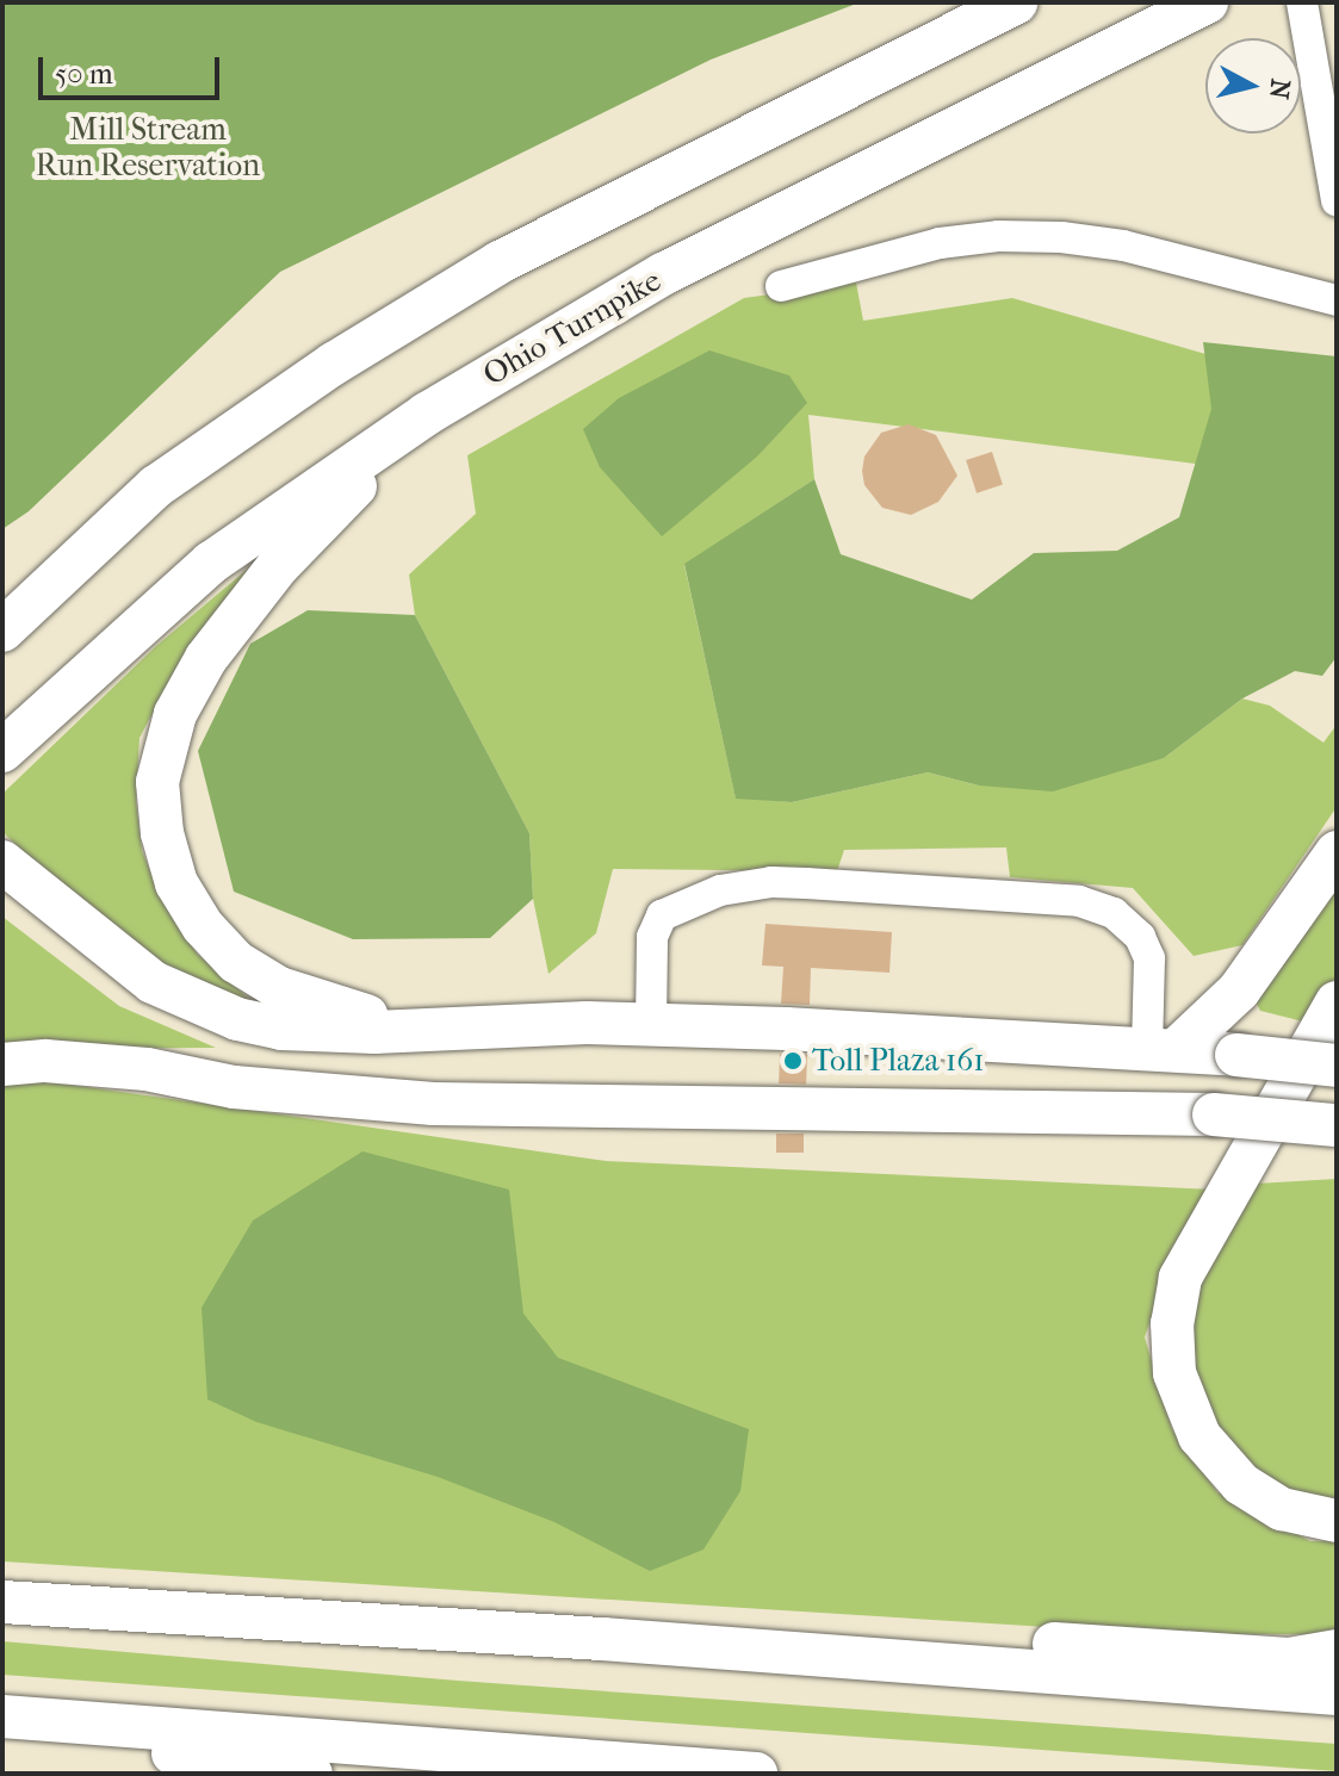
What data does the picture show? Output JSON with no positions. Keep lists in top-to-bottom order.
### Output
{
  "streets": {
    "highway": ["Ohio Turnpike"]
  },
  "parks": ["Mill Stream Run Reservation"],
  "places": ["Toll Plaza 161"],
  "scale_bar": "50 m",
  "north": "right"
}
